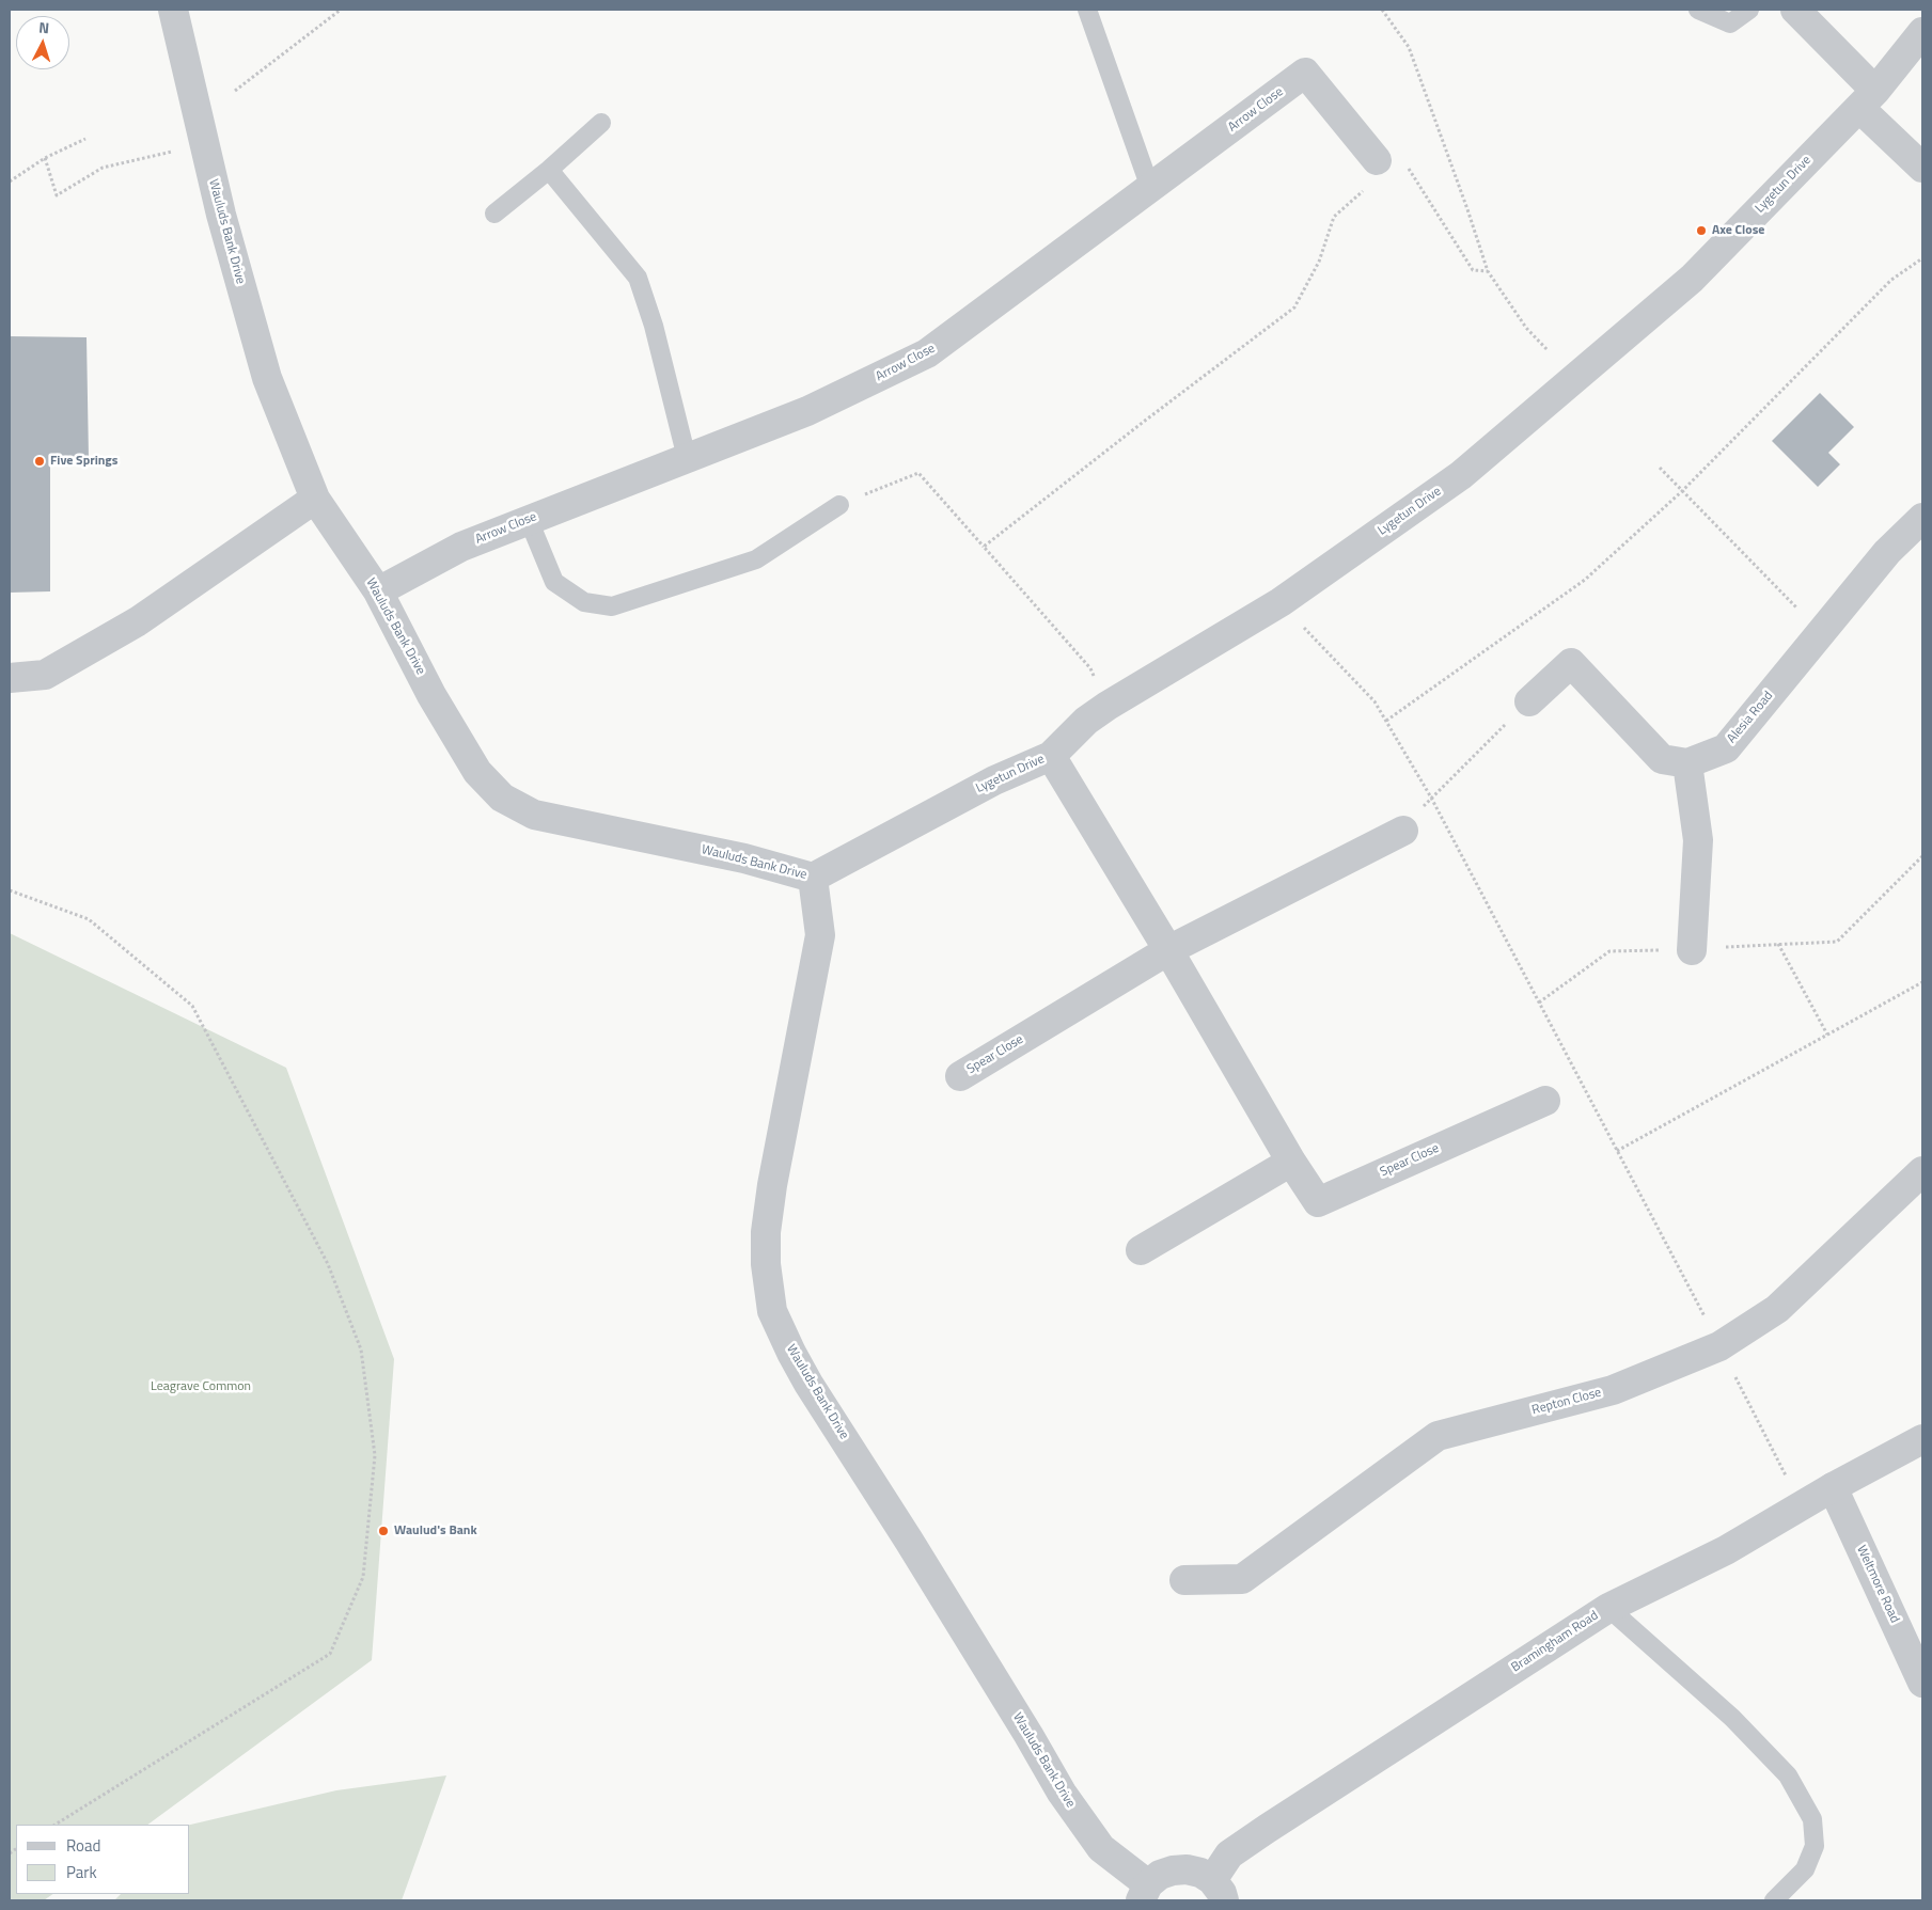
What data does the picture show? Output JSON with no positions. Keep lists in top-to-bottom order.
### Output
{
  "streets": {
    "street": [
      "Arrow Close",
      "Lygetun Drive",
      "Wauluds Bank Drive",
      "Alesia Road",
      "Spear Close",
      "Repton Close",
      "Weltmore Road",
      "Bramingham Road"
    ]
  },
  "crossings": [
    ["Arrow Close", "Wauluds Bank Drive"],
    ["Lygetun Drive", "Wauluds Bank Drive"],
    ["Lygetun Drive", "Spear Close"],
    ["Weltmore Road", "Bramingham Road"]
  ],
  "parks": ["Leagrave Common"],
  "places": ["Axe Close", "Five Springs", "Waulud's Bank"],
  "legend": ["Road", "Park"],
  "north": "top"
}
